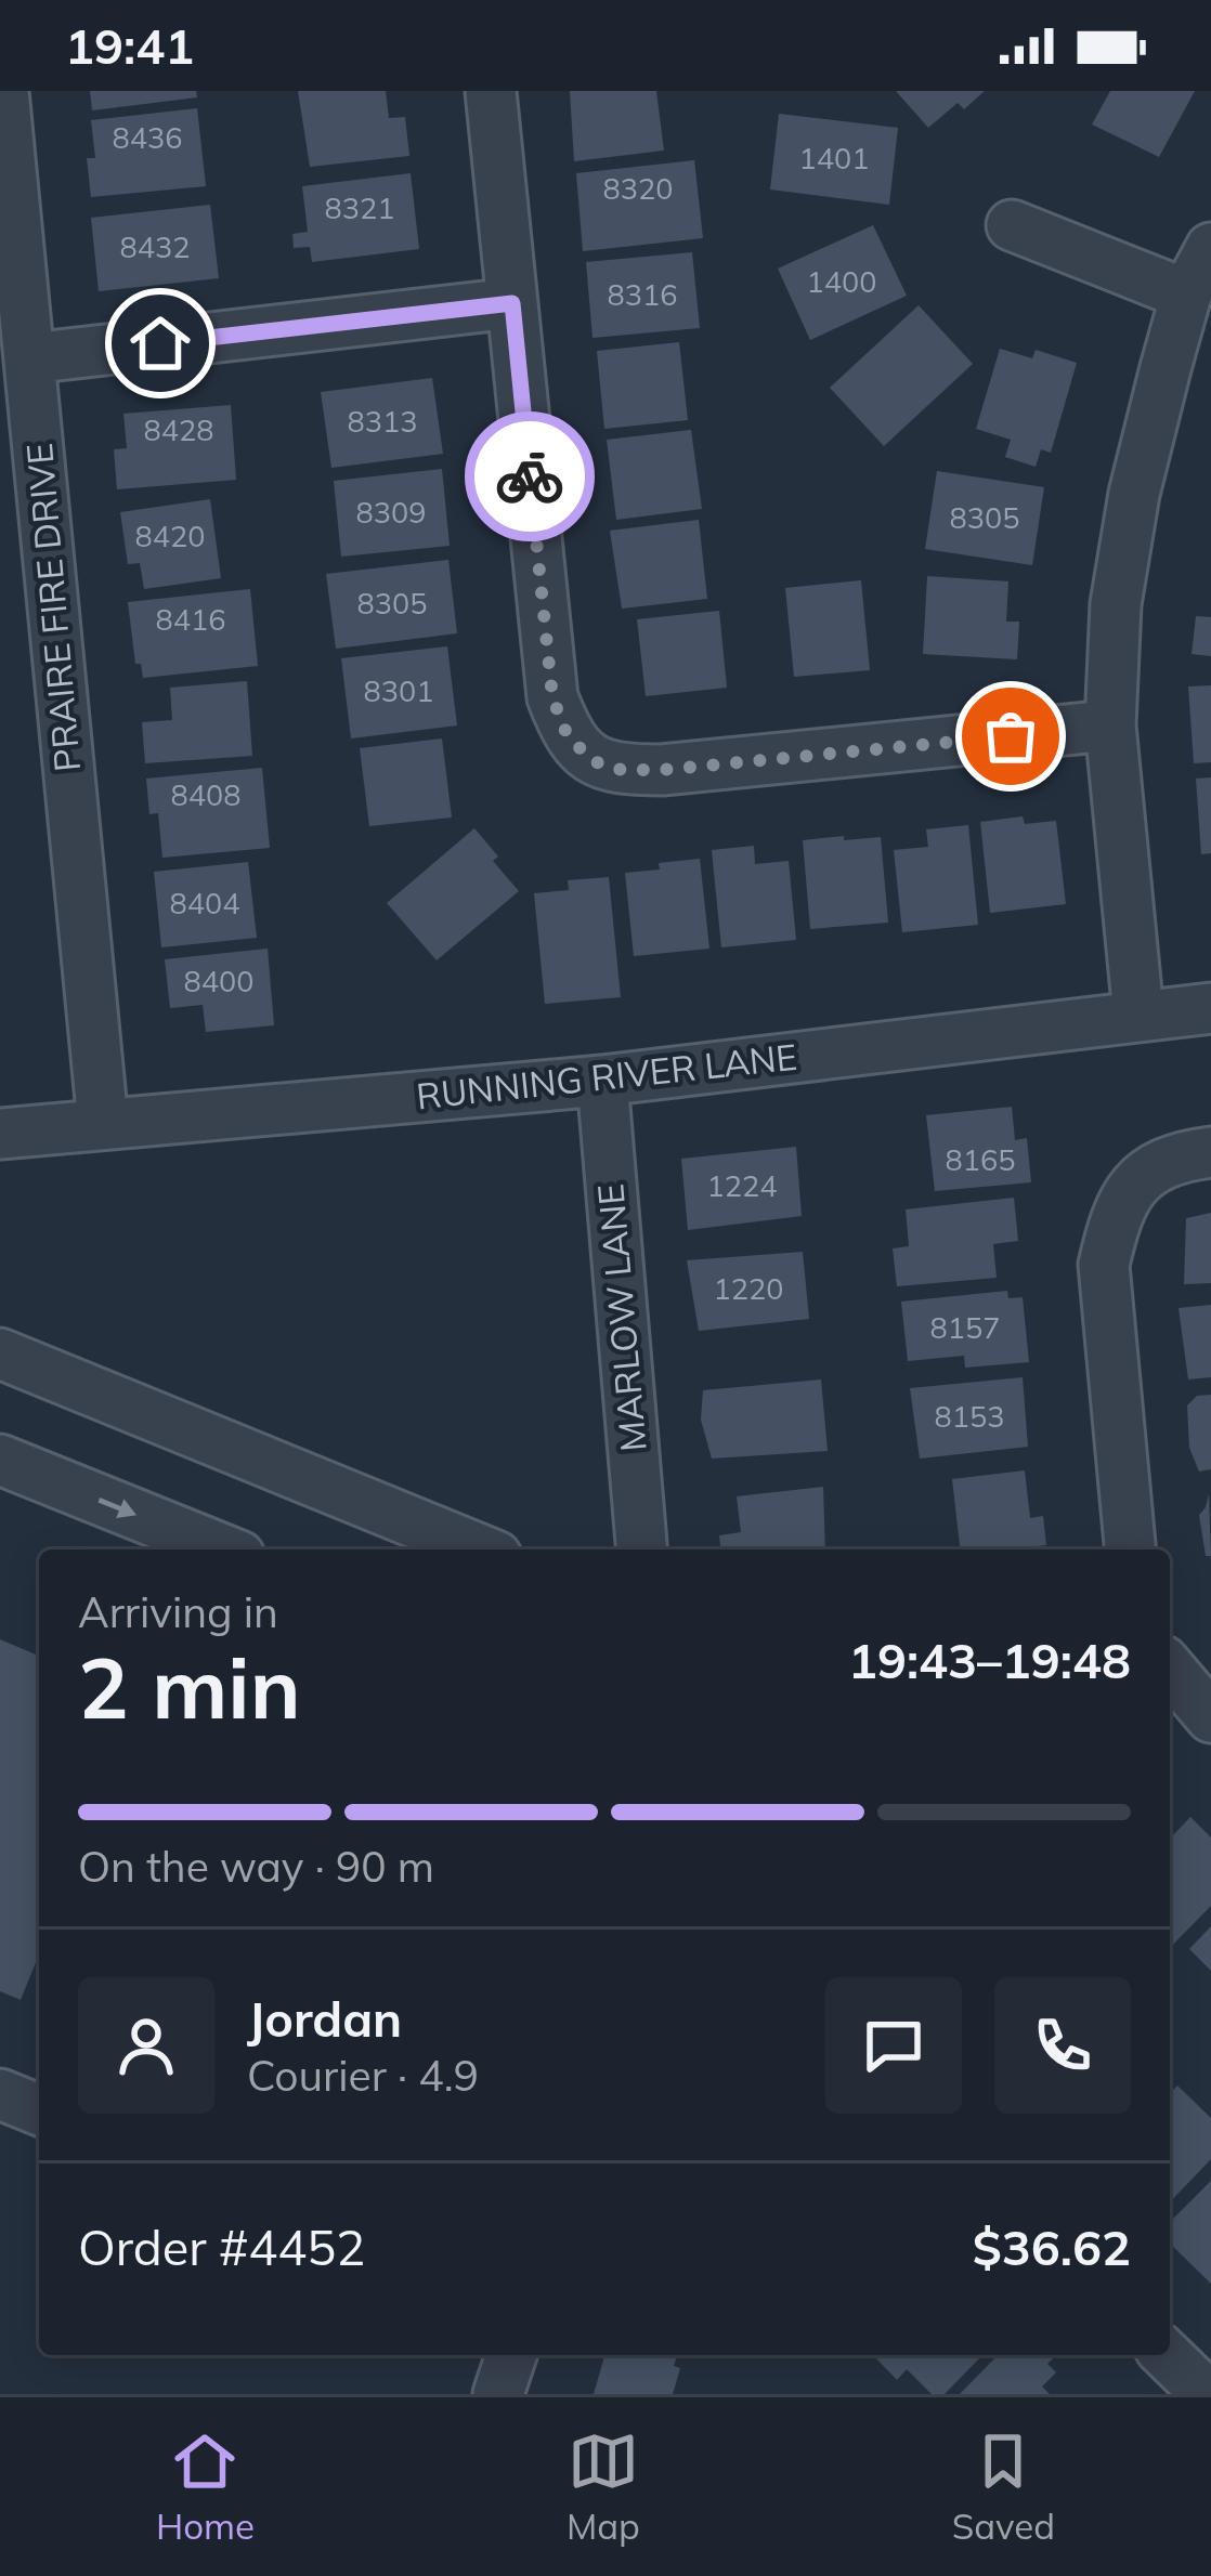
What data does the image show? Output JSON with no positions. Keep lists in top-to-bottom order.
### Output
{
  "streets": {
    "street": ["PRAIRE FIRE DRIVE", "RUNNING RIVER LANE", "MARLOW LANE"]
  },
  "crossings": [
    ["PRAIRE FIRE DRIVE", "RUNNING RIVER LANE"],
    ["RUNNING RIVER LANE", "MARLOW LANE"]
  ],
  "house_numbers": [
    "8436",
    "1401",
    "8320",
    "8321",
    "8432",
    "1400",
    "8316",
    "8313",
    "8428",
    "8309",
    "8305",
    "8420",
    "8305",
    "8416",
    "8301",
    "8408",
    "8404",
    "8400",
    "8165",
    "1224",
    "1220",
    "8157",
    "8153"
  ],
  "page": {
    "status": "19:41",
    "heading": ["2 min", "Arriving in", "19:43–19:48"],
    "panel": [
      "Jordan",
      "Courier · 4.9",
      "Order #4452",
      "$36.62"
    ],
    "bar": "On the way · 90 m",
    "tabs": ["Home", "Map", "Saved"]
  }
}
